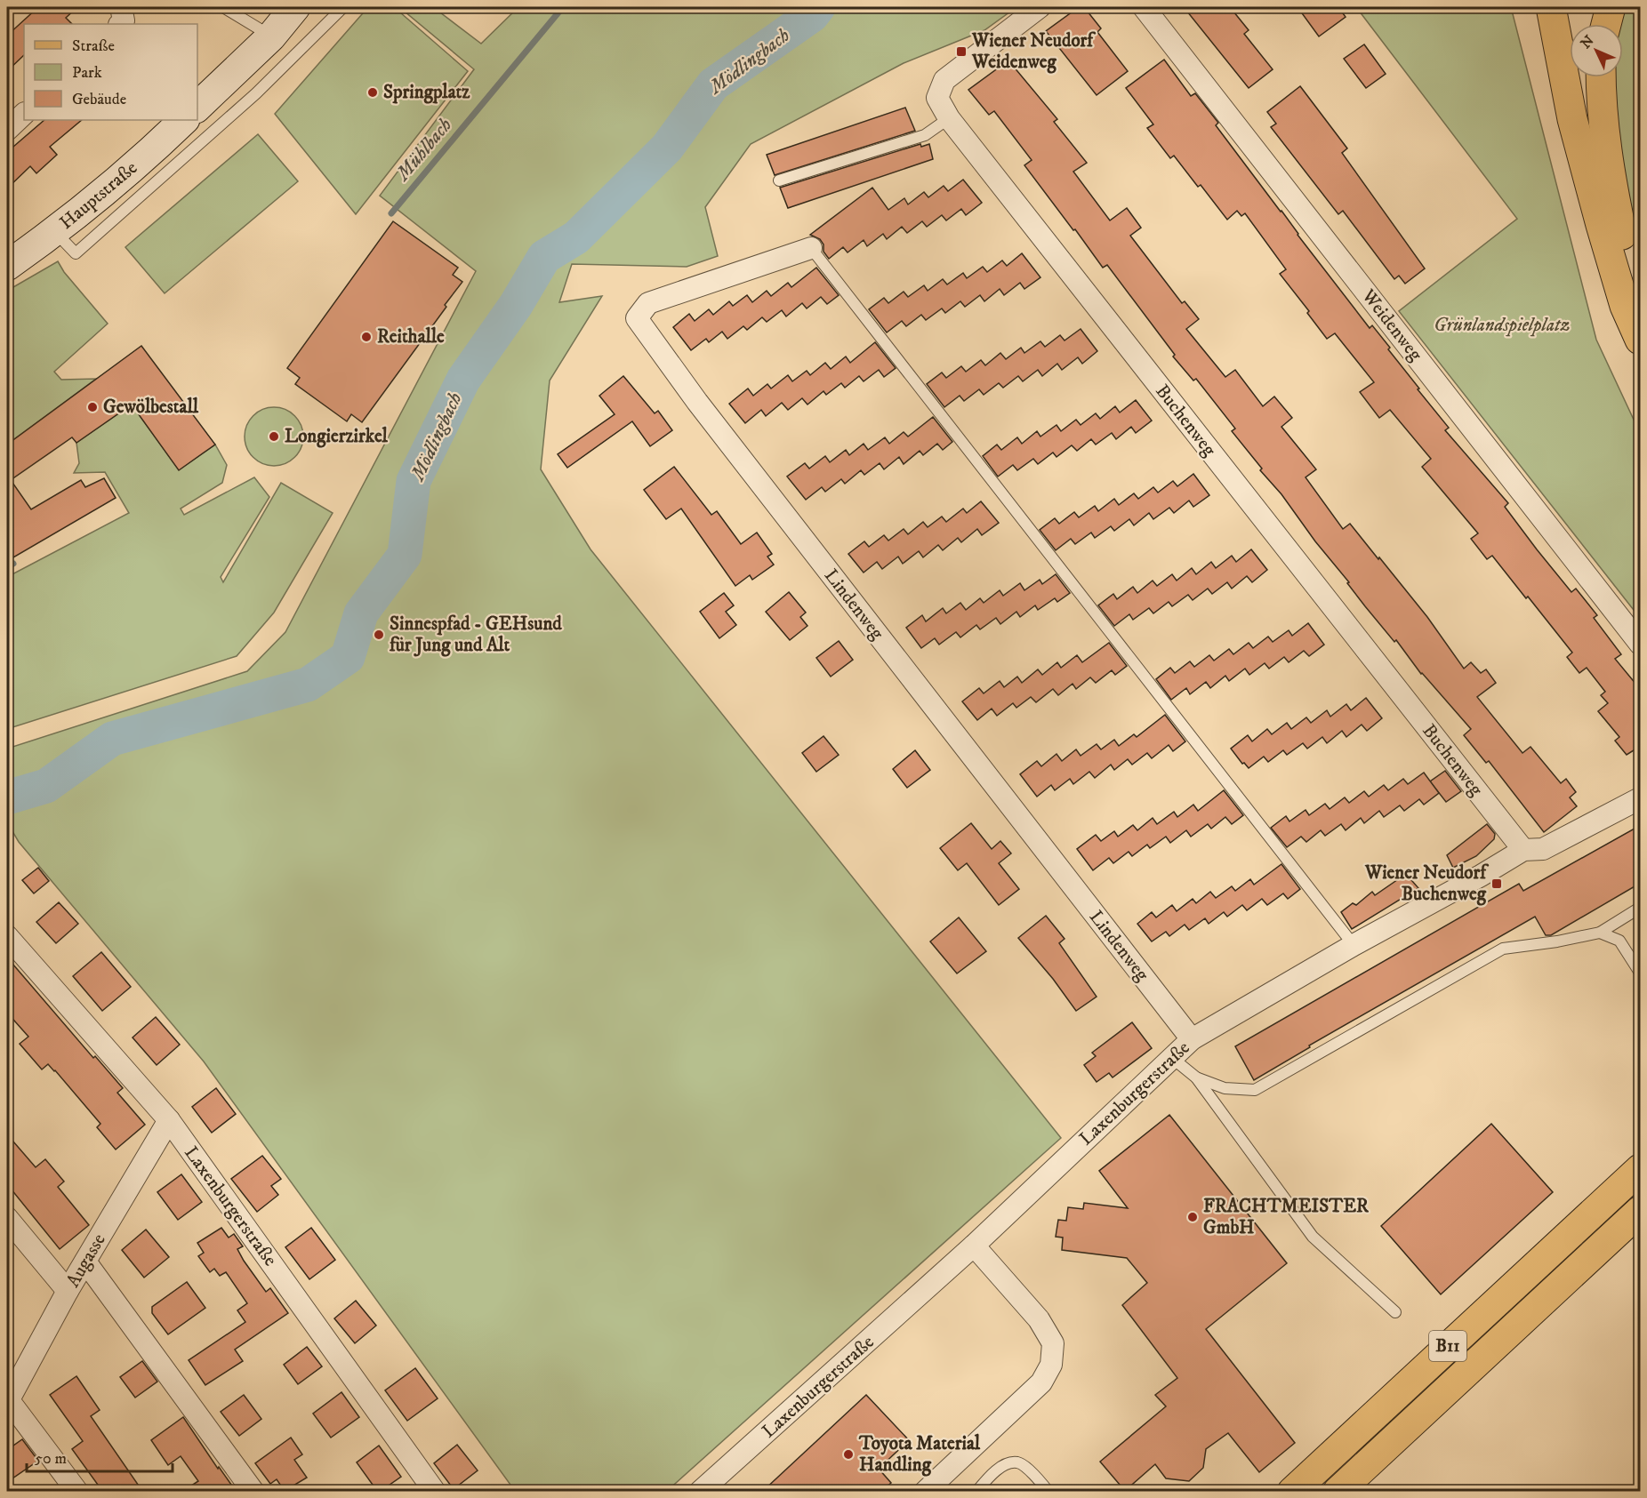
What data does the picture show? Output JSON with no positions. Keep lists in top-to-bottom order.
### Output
{
  "streets": {
    "main road": ["B11"],
    "street": [
      "Hauptstraße",
      "Weidenweg",
      "Buchenweg",
      "Lindenweg",
      "Laxenburgerstraße",
      "Augasse"
    ]
  },
  "crossings": [
    ["Buchenweg", "Laxenburgerstraße"],
    ["Lindenweg", "Laxenburgerstraße"],
    ["Laxenburgerstraße", "Augasse"]
  ],
  "water": ["Mödlingbach", "Mühlbach"],
  "parks": ["Grünlandspielplatz"],
  "places": {
    "transit": ["Wiener Neudorf Weidenweg", "Wiener Neudorf Buchenweg"],
    "other": [
      "Springplatz",
      "Reithalle",
      "Gewölbestall",
      "Longierzirkel",
      "Sinnespfad - GEHsund für Jung und Alt",
      "FRACHTMEISTER GmbH",
      "Toyota Material Handling"
    ]
  },
  "legend": ["Straße", "Park", "Gebäude"],
  "scale_bar": "50 m",
  "north": "top left"
}
